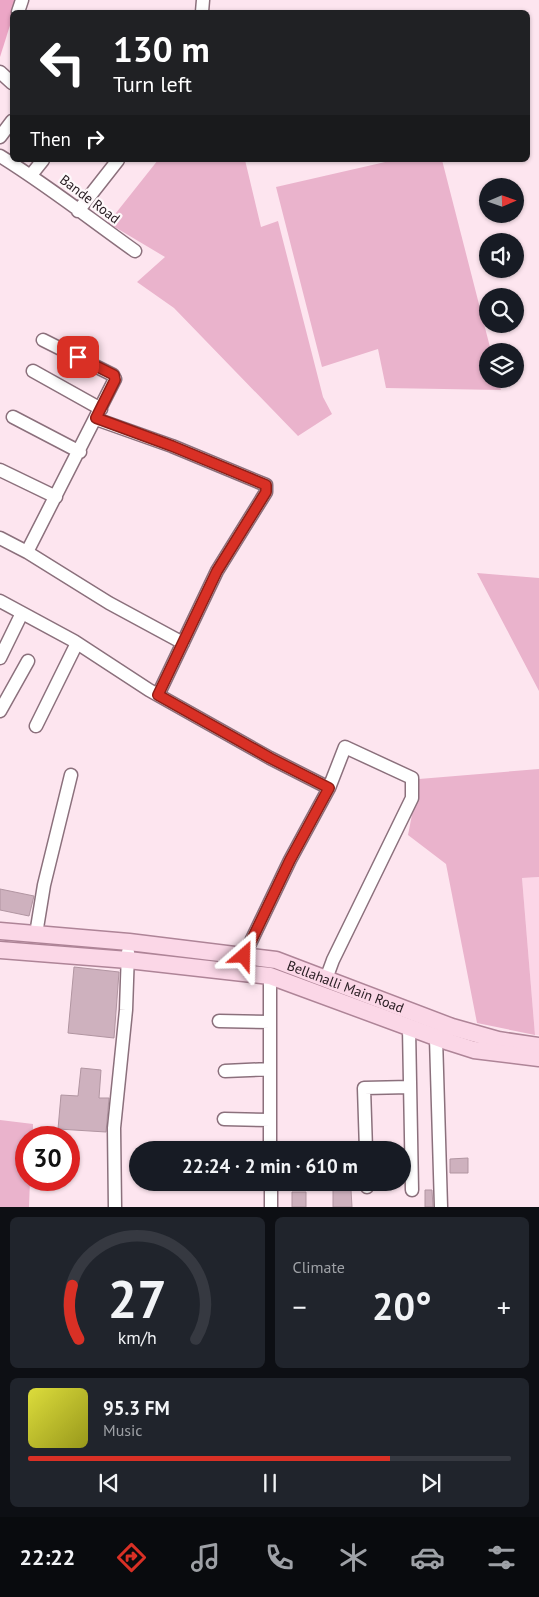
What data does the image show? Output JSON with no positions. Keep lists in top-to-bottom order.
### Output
{
  "streets": {
    "main road": ["Bellahalli Main Road"],
    "street": ["Bande Road"]
  },
  "north": "right",
  "page": {
    "turn": ["130 m", "Turn left"],
    "then": "Then",
    "limit": "30",
    "trip": "22:24 · 2 min · 610 m",
    "tile": "Climate",
    "heat": ["−", "20°", "+"],
    "song": ["95.3 FM", "Music"],
    "tabs": "22:22",
    "gauge": ["27", "km/h"]
  }
}
